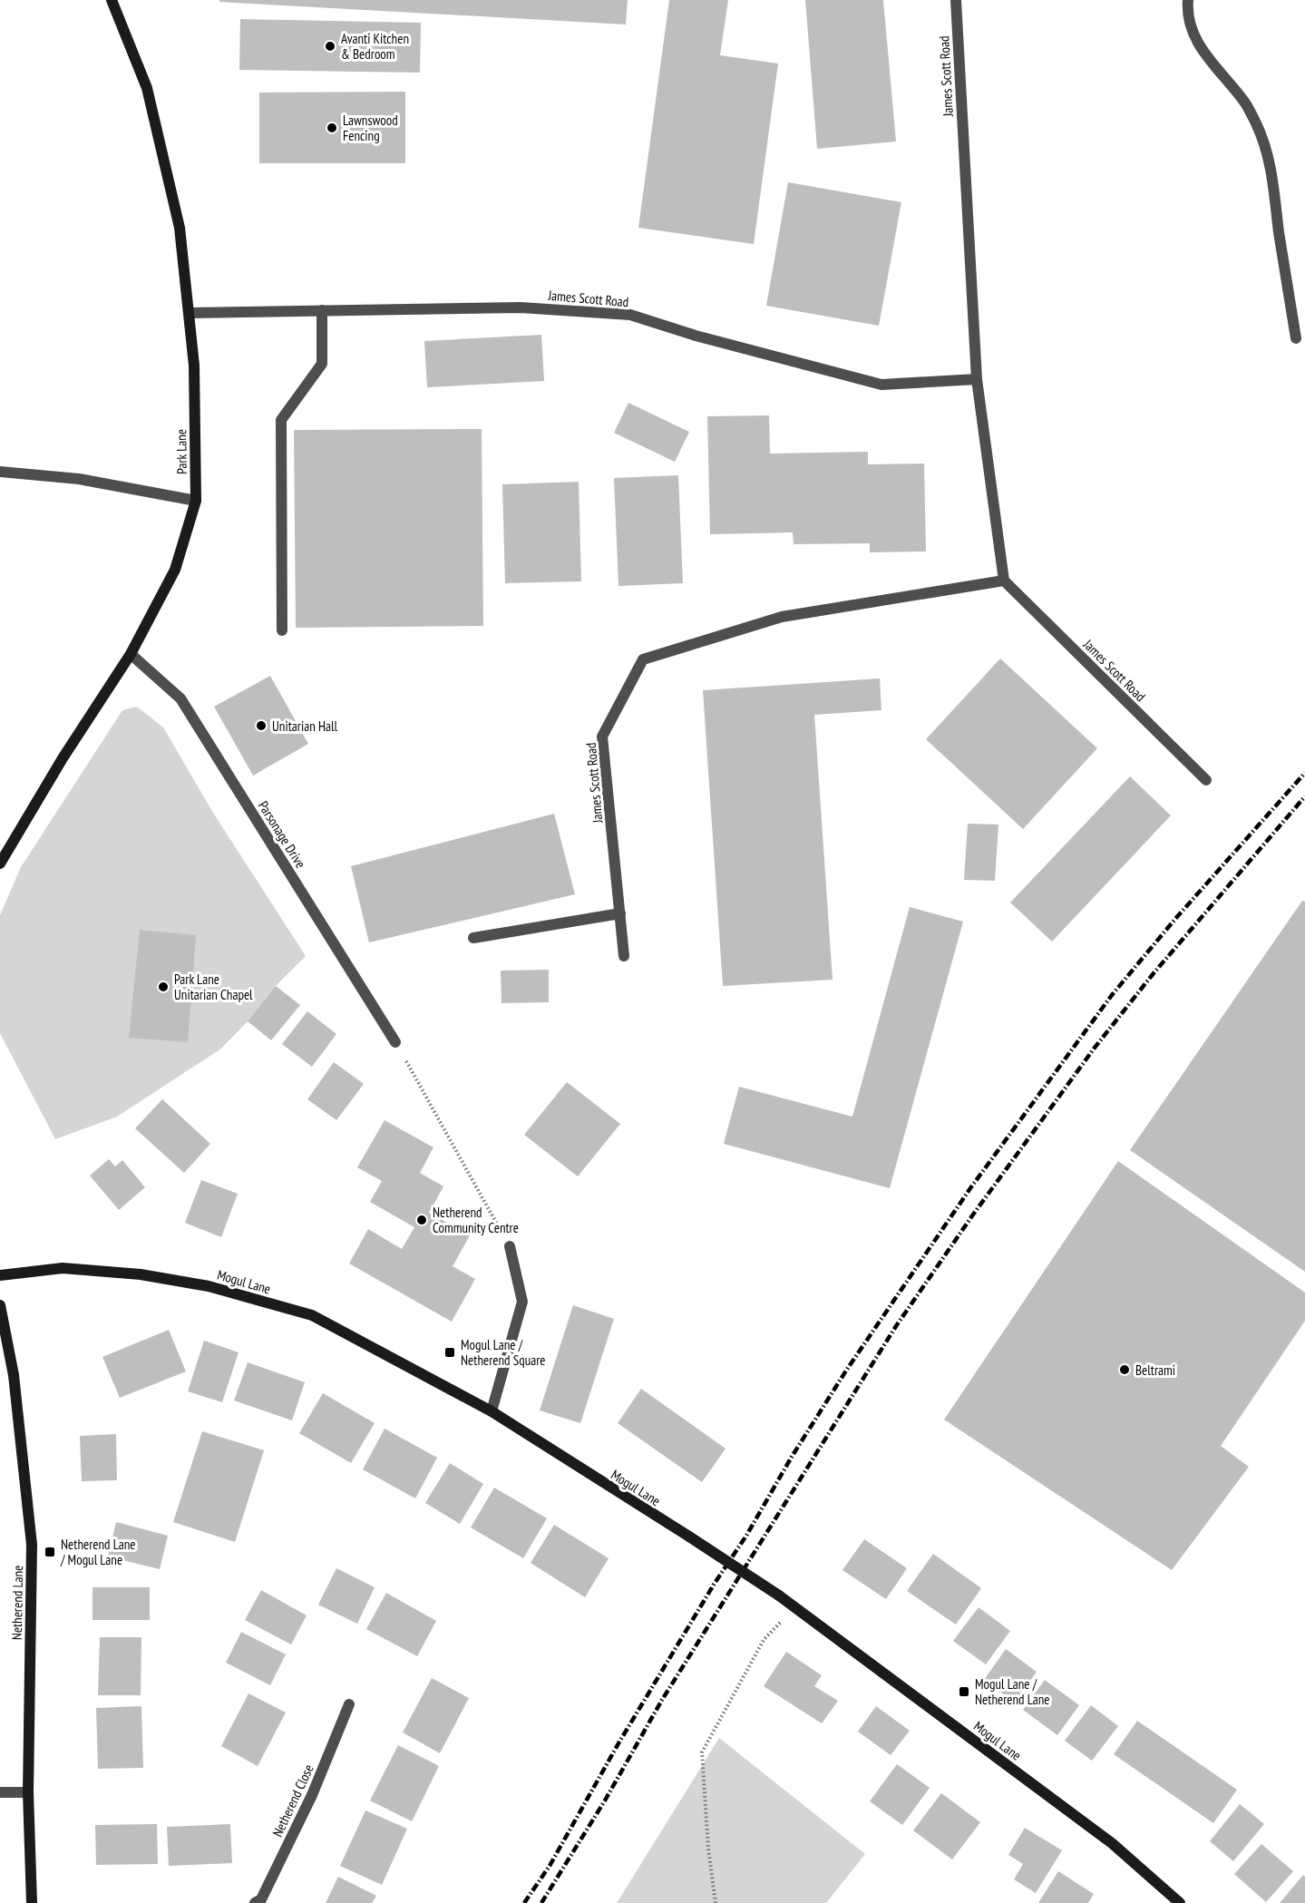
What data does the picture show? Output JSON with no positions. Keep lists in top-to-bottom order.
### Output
{
  "streets": {
    "main road": ["Park Lane", "Mogul Lane", "Netherend Lane"],
    "street": ["James Scott Road", "Parsonage Drive", "Netherend Close"]
  },
  "crossings": [
    ["James Scott Road", "Park Lane"],
    ["Park Lane", "Parsonage Drive"]
  ],
  "places": {
    "other": [
      "Avanti Kitchen & Bedroom",
      "Lawnswood Fencing",
      "Unitarian Hall",
      "Park Lane Unitarian Chapel",
      "Netherend Community Centre",
      "Beltrami"
    ],
    "transit": ["Mogul Lane / Netherend Square", "Netherend Lane / Mogul Lane", "Mogul Lane / Netherend Lane"]
  }
}
